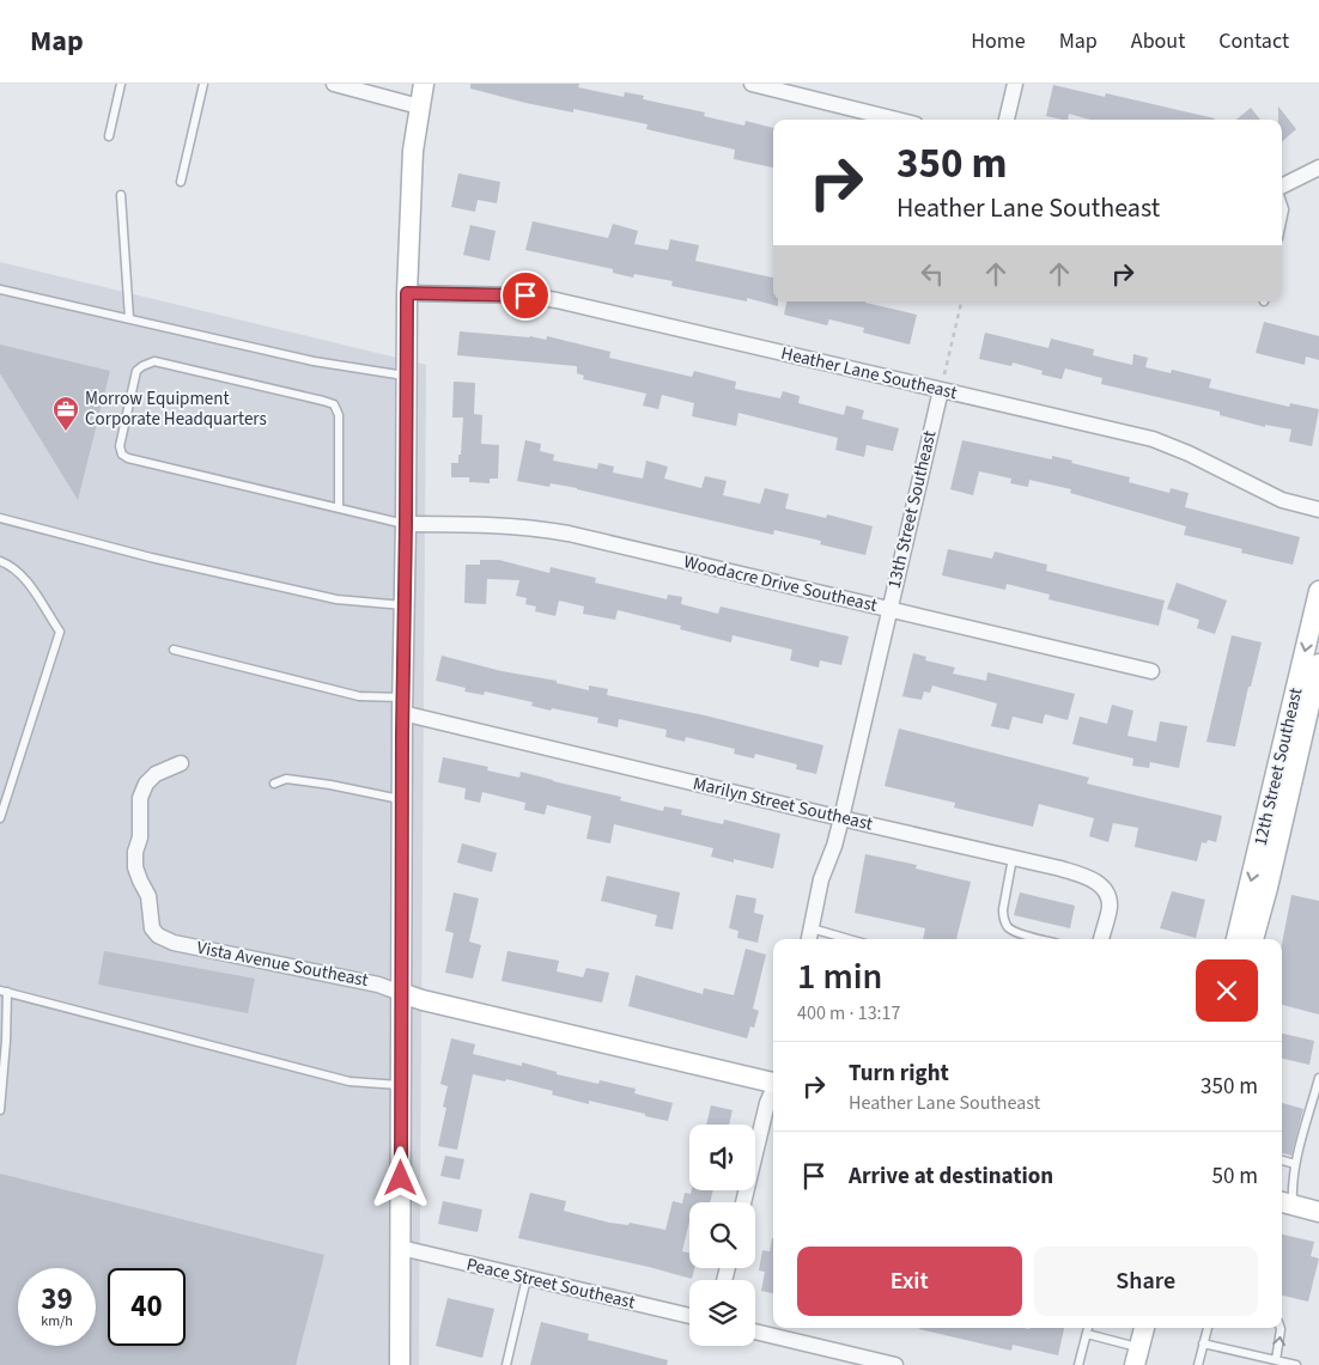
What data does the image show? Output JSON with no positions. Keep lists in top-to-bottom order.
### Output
{
  "streets": {
    "street": [
      "Heather Lane Southeast",
      "13th Street Southeast",
      "Woodacre Drive Southeast",
      "12th Street Southeast",
      "Marilyn Street Southeast",
      "Vista Avenue Southeast",
      "Peace Street Southeast"
    ]
  },
  "crossings": [
    ["Heather Lane Southeast", "13th Street Southeast"],
    ["13th Street Southeast", "Woodacre Drive Southeast"],
    ["13th Street Southeast", "Marilyn Street Southeast"]
  ],
  "places": {
    "office": ["Morrow Equipment Corporate Headquarters"]
  },
  "page": {
    "header": "Map",
    "nav": [
      "Home",
      "Map",
      "About",
      "Contact"
    ],
    "turn": ["350 m", "Heather Lane Southeast"],
    "heading": ["1 min", "400 m · 13:17"],
    "list": [
      {
        "name": "Turn right",
        "note": "Heather Lane Southeast",
        "value": "350 m"
      },
      {
        "name": "Arrive at destination",
        "value": "50 m"
      }
    ],
    "buttons": ["Exit", "Share"],
    "speed": "39 km/h",
    "limit": "40"
  }
}
